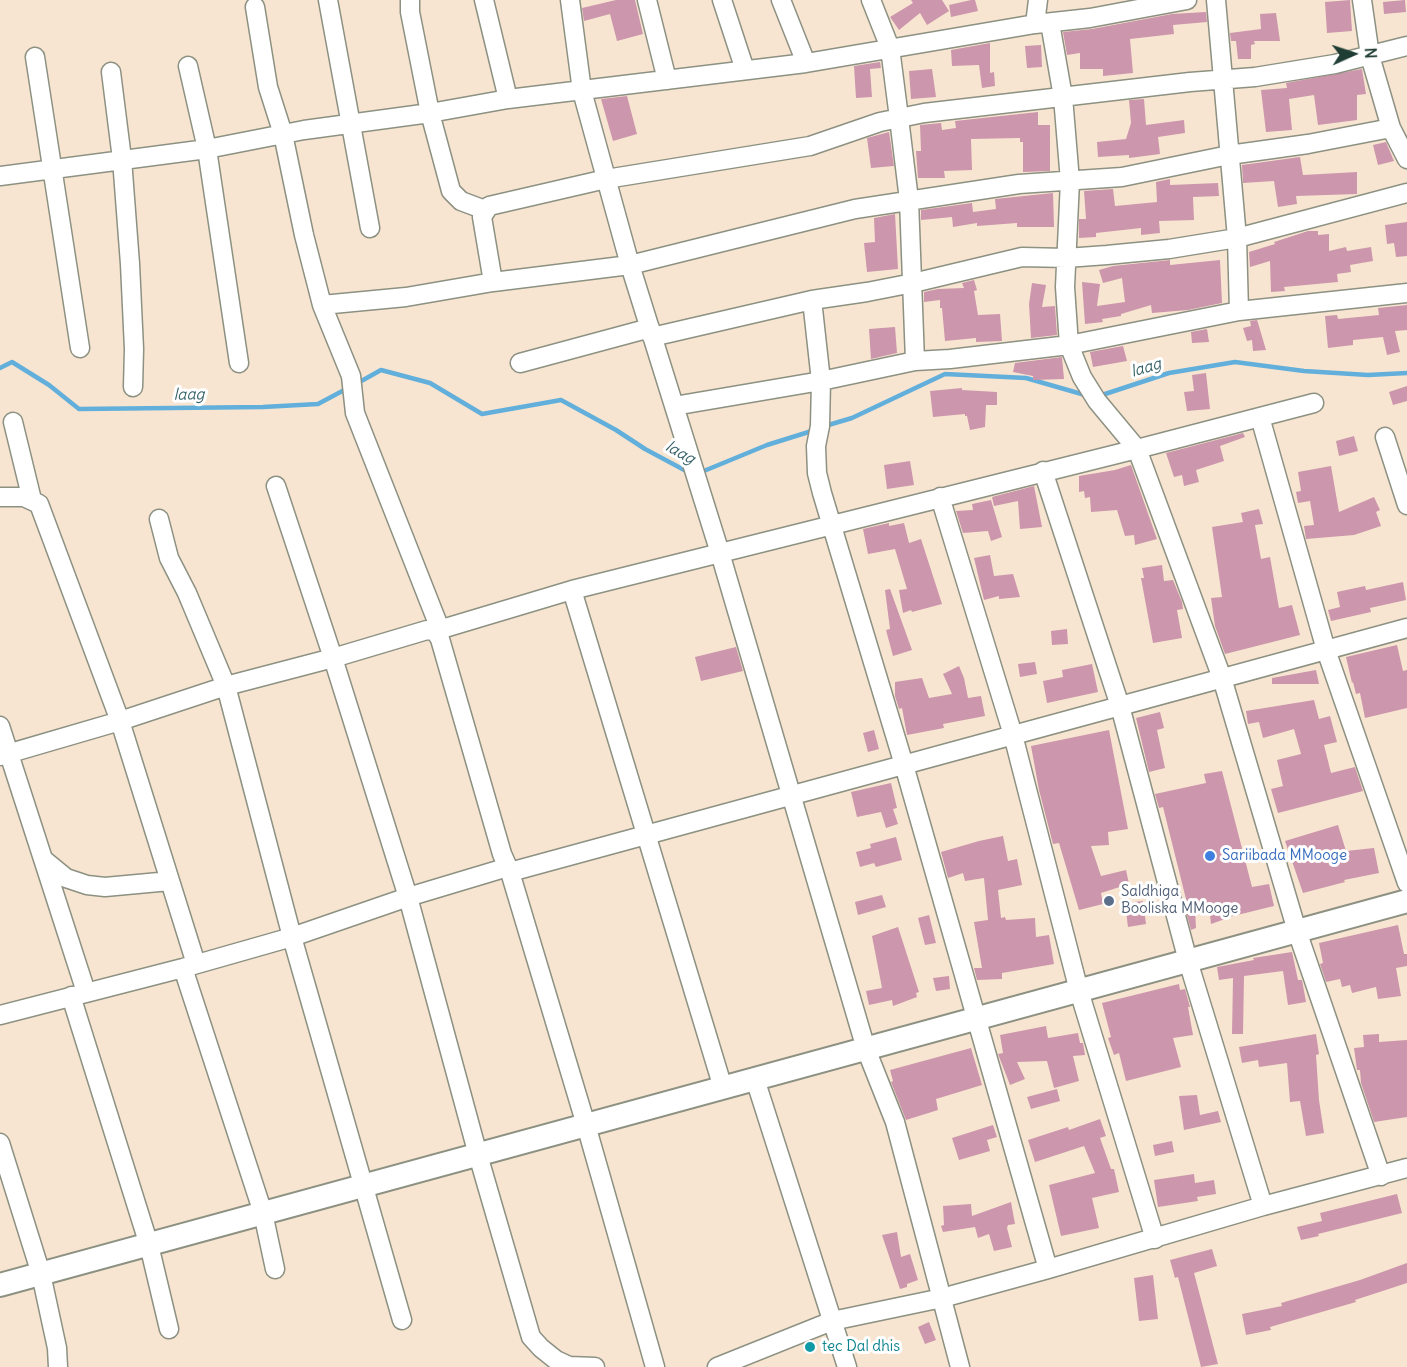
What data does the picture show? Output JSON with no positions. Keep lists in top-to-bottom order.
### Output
{
  "water": ["laag"],
  "places": ["Sariibada MMooge", "Saldhiga Booliska MMooge", "tec Dal dhis"],
  "north": "right"
}
